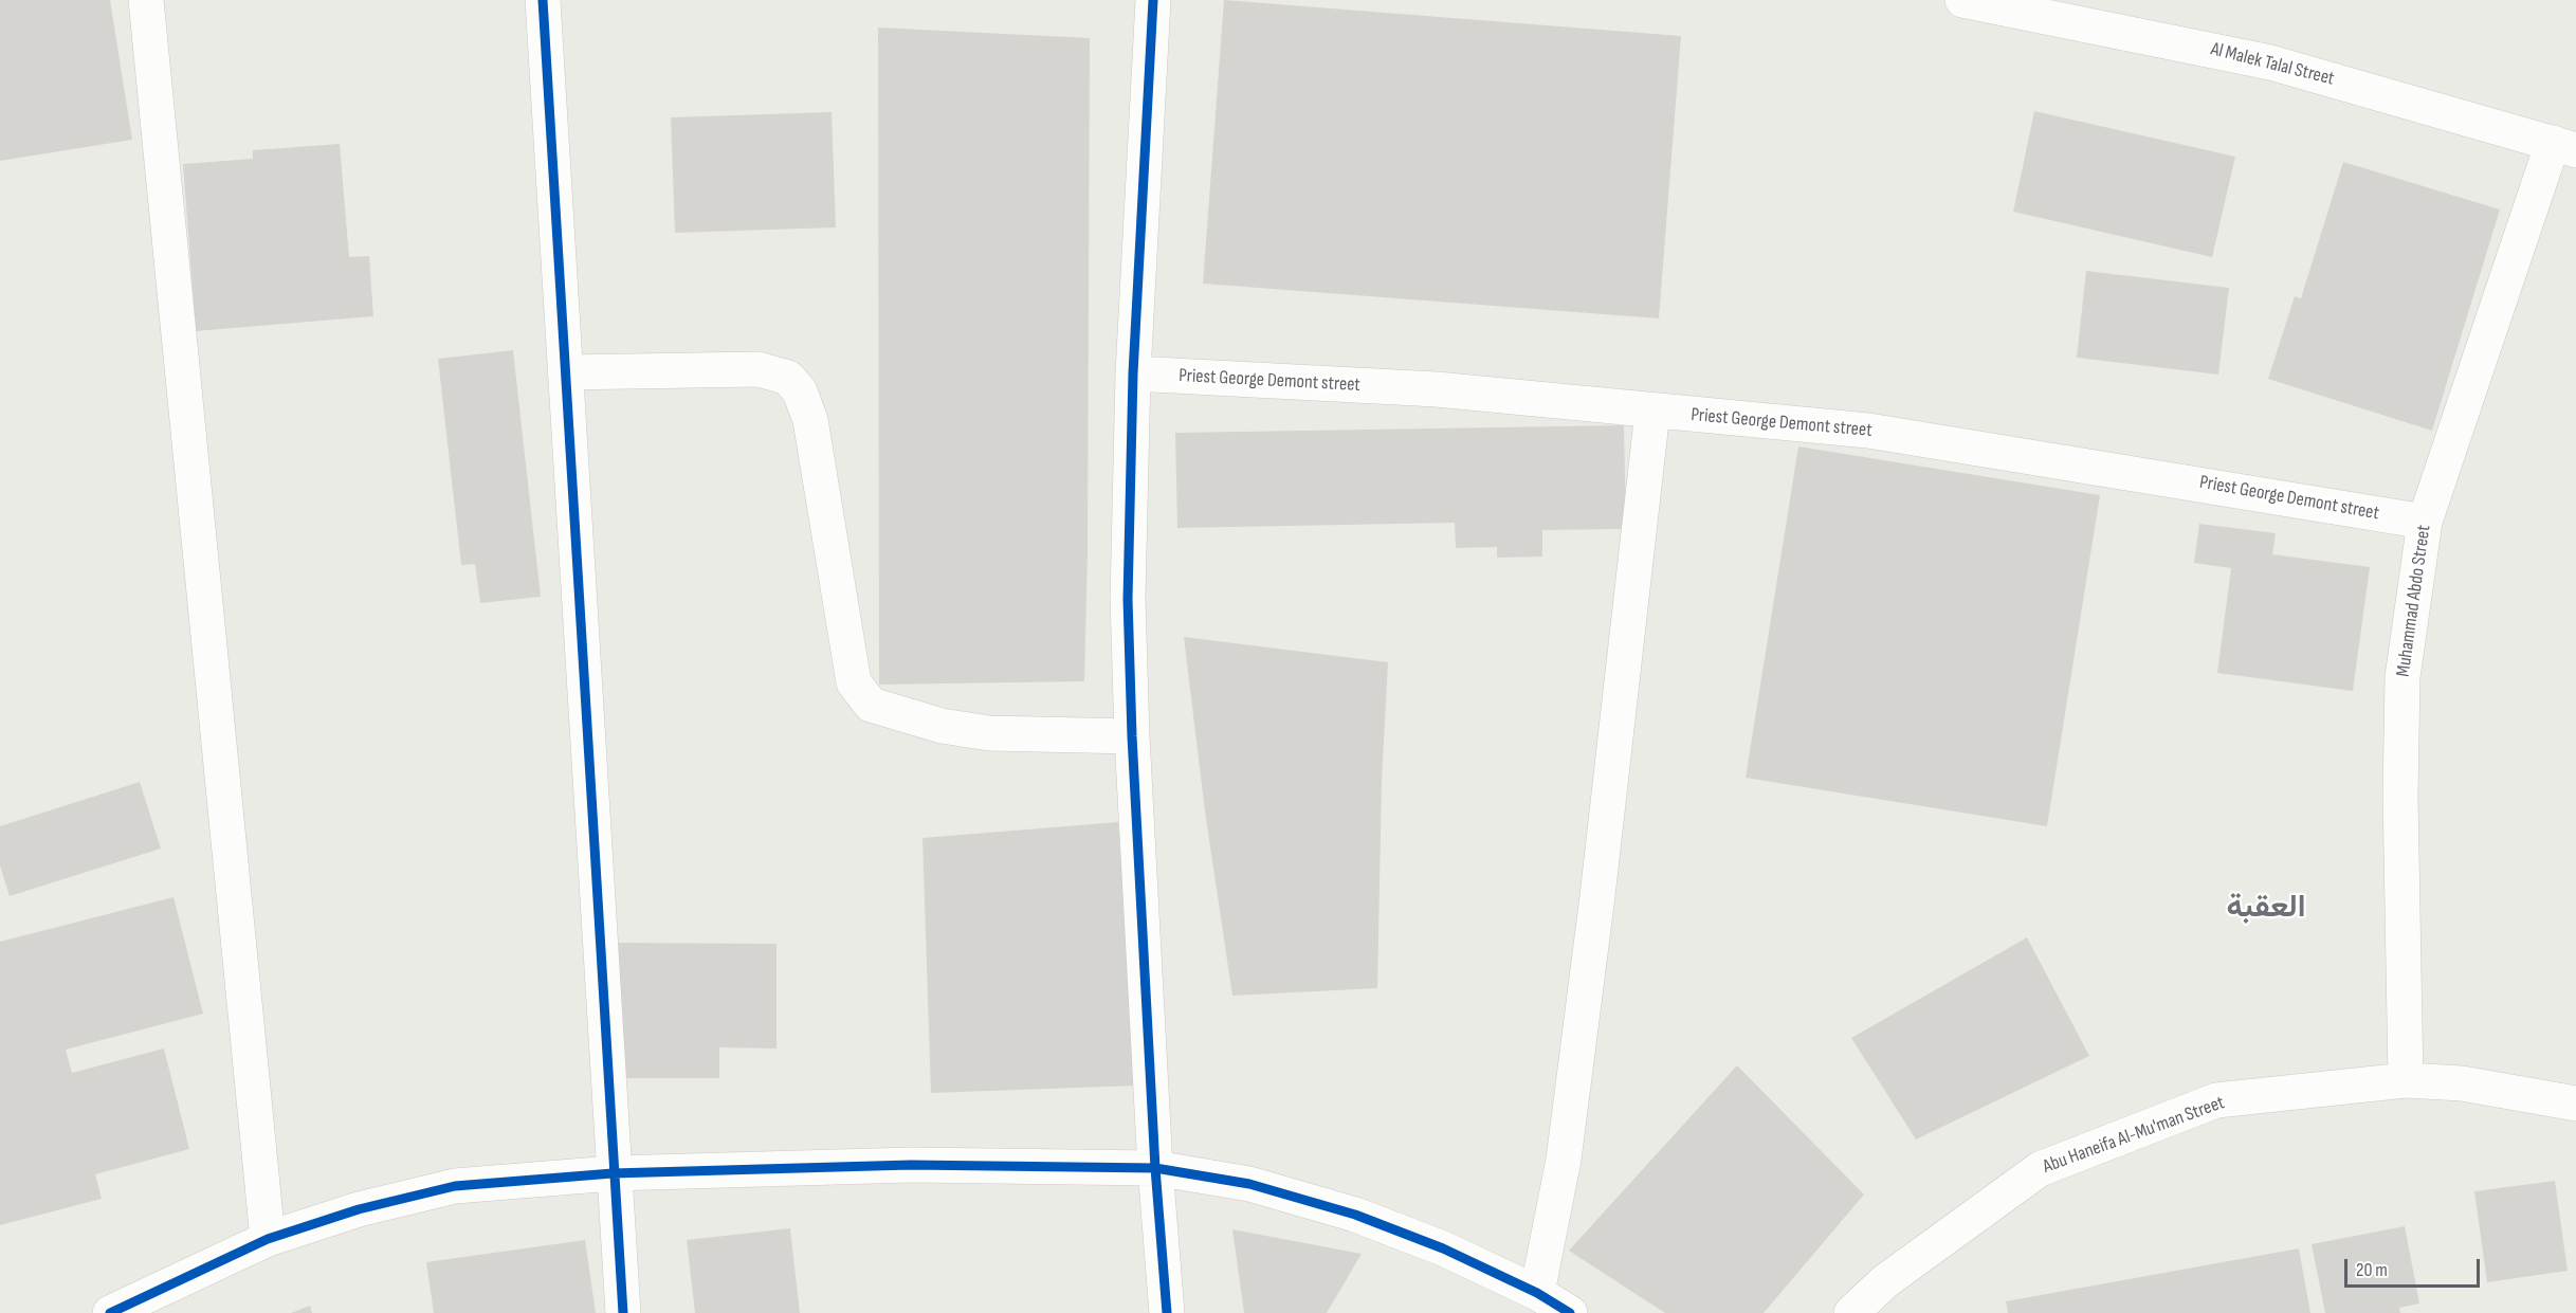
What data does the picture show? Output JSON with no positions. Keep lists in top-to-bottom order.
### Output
{
  "streets": {
    "street": [
      "Al Malek Talal Street",
      "Priest George Demont street",
      "Muhammad Abdo Street",
      "Abu Haneifa Al-Mu'man Street"
    ]
  },
  "crossings": [
    ["Al Malek Talal Street", "Muhammad Abdo Street"],
    ["Priest George Demont street", "Muhammad Abdo Street"],
    ["Muhammad Abdo Street", "Abu Haneifa Al-Mu'man Street"]
  ],
  "districts": ["العقبة"],
  "scale_bar": "20 m"
}
